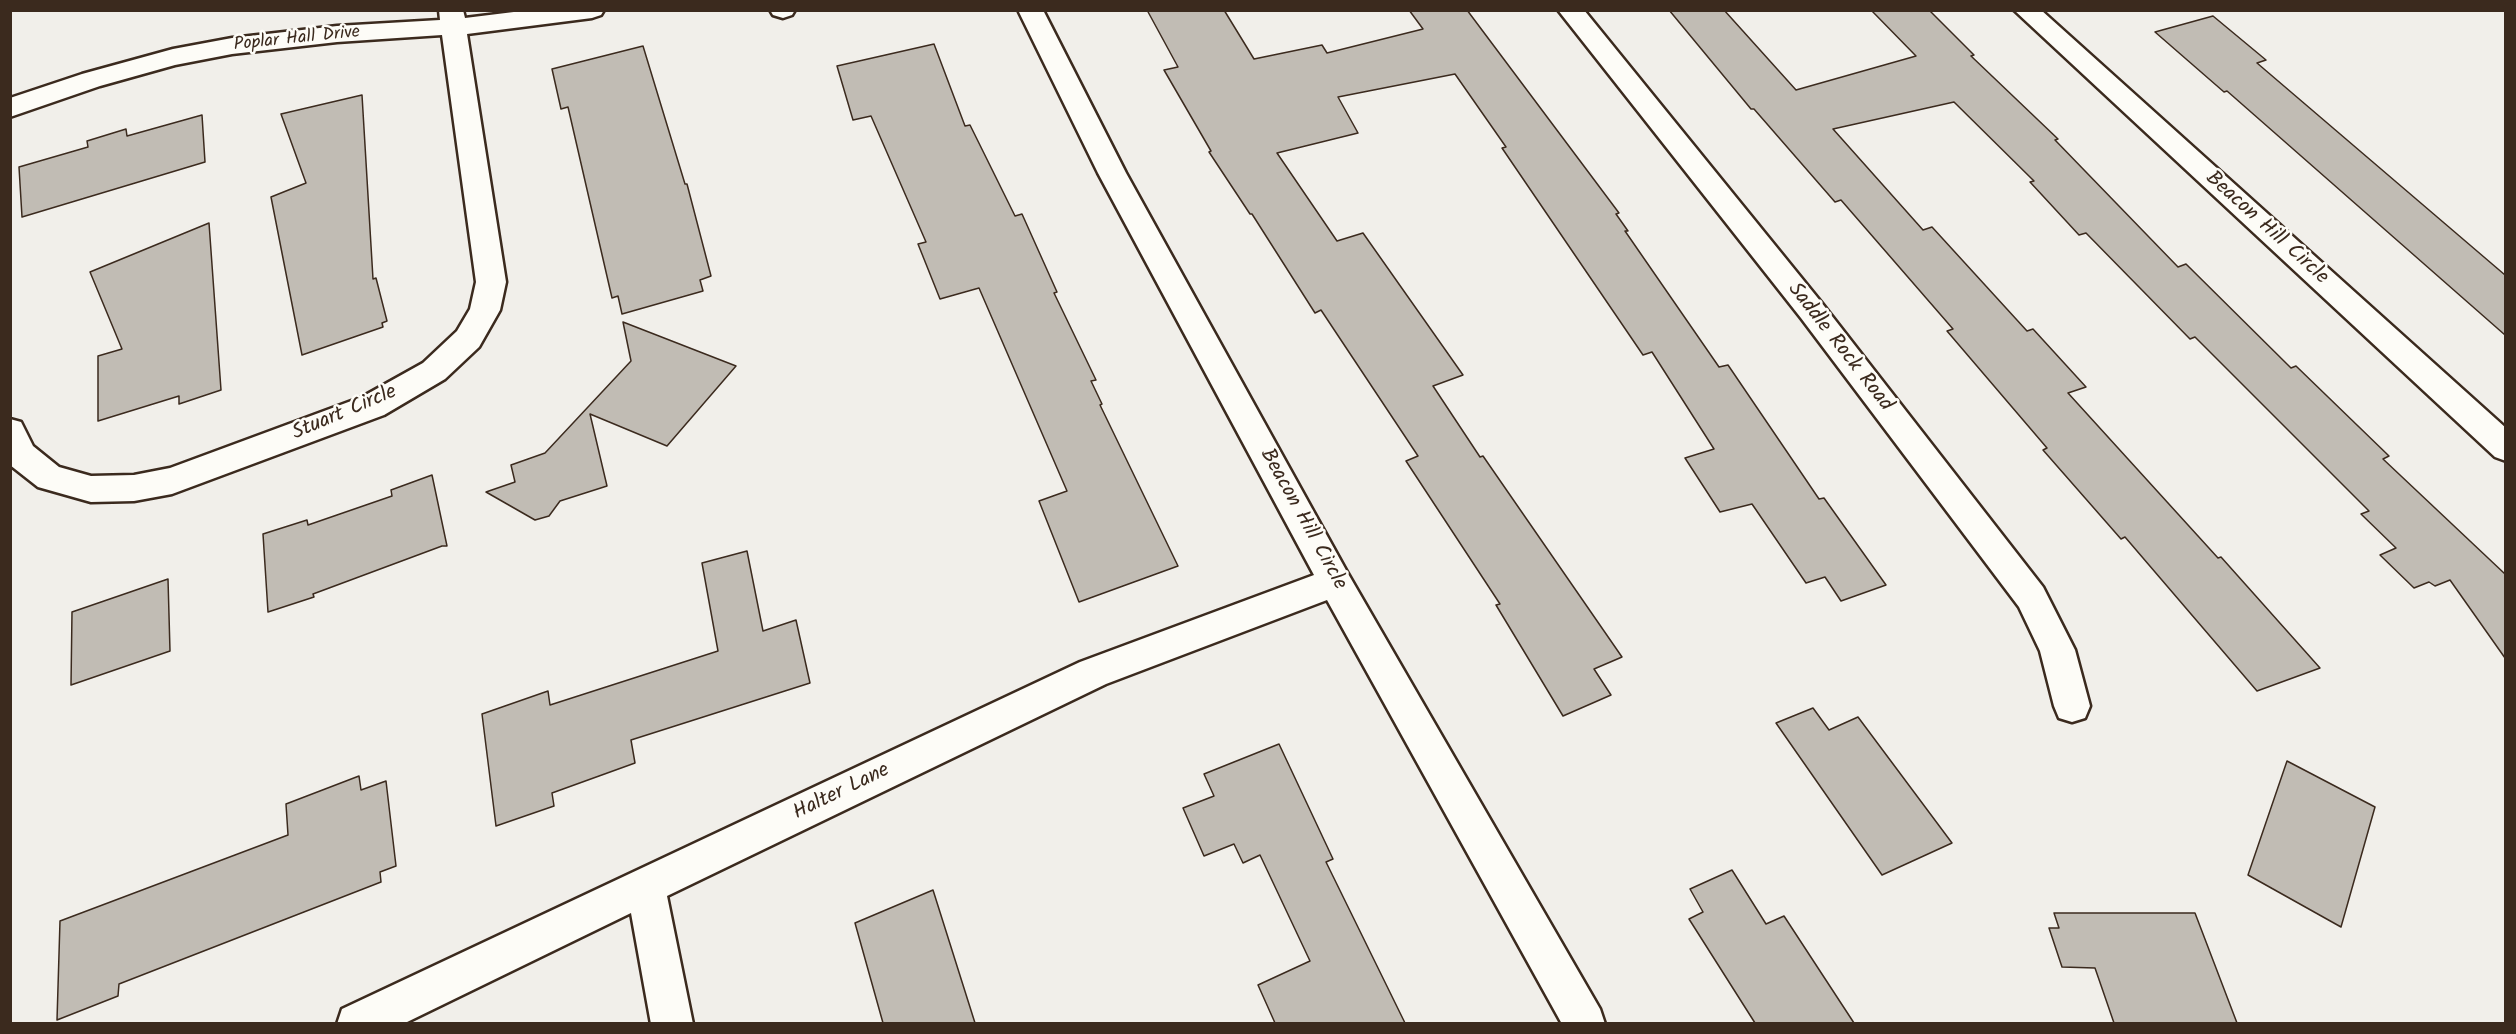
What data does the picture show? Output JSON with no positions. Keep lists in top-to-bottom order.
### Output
{
  "streets": {
    "street": [
      "Poplar Hall Drive",
      "Beacon Hill Circle",
      "Saddle Rock Road",
      "Stuart Circle",
      "Halter Lane"
    ]
  },
  "crossings": [
    ["Poplar Hall Drive", "Stuart Circle"],
    ["Beacon Hill Circle", "Halter Lane"]
  ]
}
